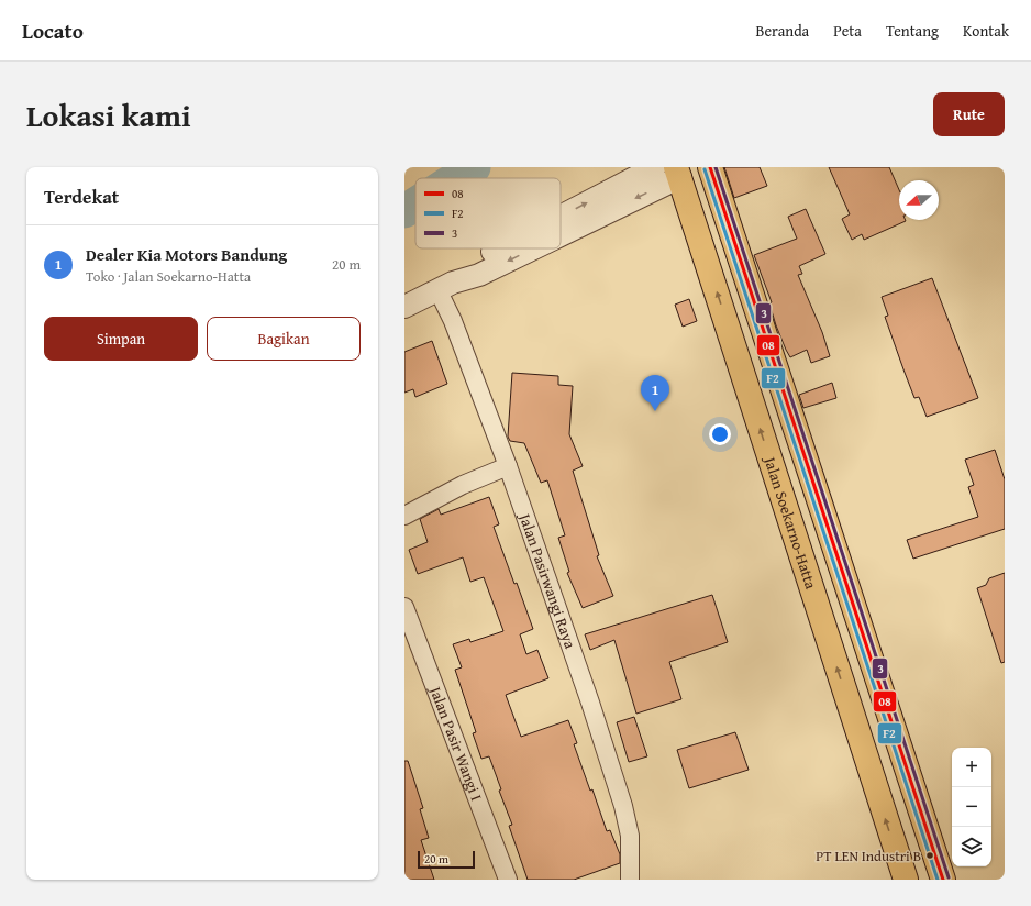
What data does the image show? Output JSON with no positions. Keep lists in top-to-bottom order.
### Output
{
  "streets": {
    "highway": ["Jalan Soekarno-Hatta"],
    "street": ["Jalan Pasirwangi Raya", "Jalan Pasir Wangi I"]
  },
  "places": ["PT LEN Industri B"],
  "lines": ["transit line 08", "transit line 3", "transit line F2"],
  "legend": ["08", "F2", "3"],
  "scale_bar": "20 m",
  "north": "left",
  "page": {
    "header": "Locato",
    "nav": [
      "Beranda",
      "Peta",
      "Tentang",
      "Kontak"
    ],
    "title": "Lokasi kami",
    "buttons": [
      "Rute",
      ["Simpan", "Bagikan"]
    ],
    "heading": "Terdekat",
    "list": [
      {
        "mark": "1",
        "name": "Dealer Kia Motors Bandung",
        "note": "Toko · Jalan Soekarno-Hatta",
        "value": "20 m"
      }
    ],
    "pins": "1",
    "map_buttons": ["+", "−"],
    "scale": "20 m"
  }
}
